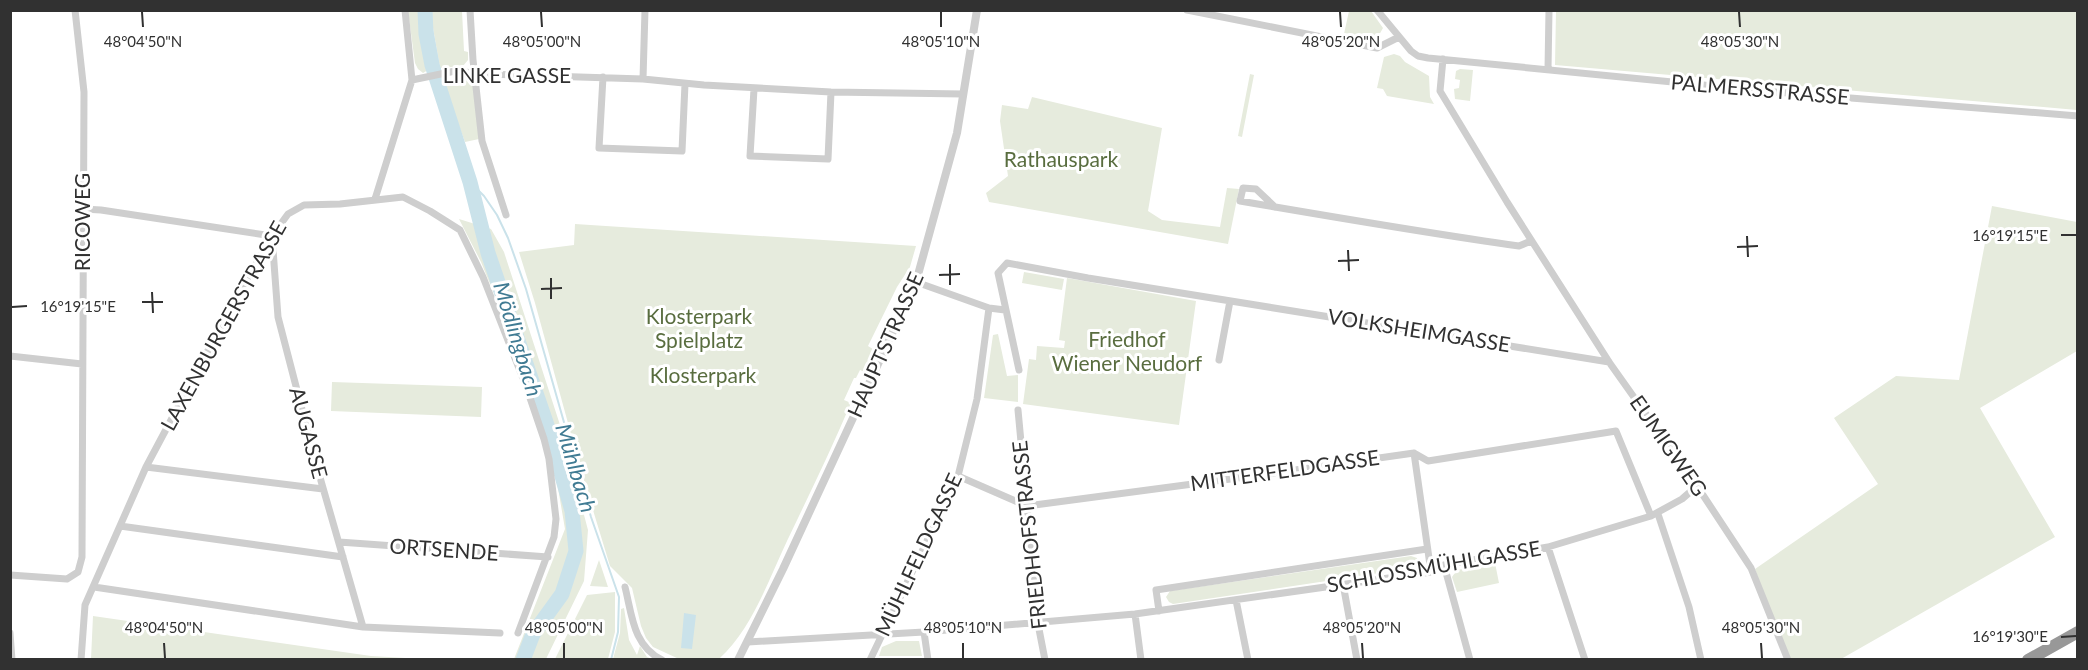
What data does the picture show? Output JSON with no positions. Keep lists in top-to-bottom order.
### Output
{
  "streets": {
    "street": [
      "LINKE GASSE",
      "PALMERSSTRASSE",
      "RICOWEG",
      "LAXENBURGERSTRASSE",
      "VOLKSHEIMGASSE",
      "HAUPTSTRASSE",
      "AUGASSE",
      "EUMIGWEG",
      "MITTERFELDGASSE",
      "FRIEDHOFSTRASSE",
      "ORTSENDE",
      "MÜHLFELDGASSE",
      "SCHLOSSMÜHLGASSE"
    ]
  },
  "crossings": [
    ["LINKE GASSE", "HAUPTSTRASSE"],
    ["PALMERSSTRASSE", "EUMIGWEG"],
    ["LAXENBURGERSTRASSE", "AUGASSE"],
    ["LAXENBURGERSTRASSE", "ORTSENDE"],
    ["VOLKSHEIMGASSE", "EUMIGWEG"],
    ["HAUPTSTRASSE", "SCHLOSSMÜHLGASSE"],
    ["AUGASSE", "ORTSENDE"],
    ["EUMIGWEG", "SCHLOSSMÜHLGASSE"],
    ["MITTERFELDGASSE", "FRIEDHOFSTRASSE"],
    ["MITTERFELDGASSE", "SCHLOSSMÜHLGASSE"],
    ["FRIEDHOFSTRASSE", "SCHLOSSMÜHLGASSE"],
    ["MÜHLFELDGASSE", "SCHLOSSMÜHLGASSE"]
  ],
  "water": ["Mödlingbach", "Mühlbach"],
  "parks": [
    "Rathauspark",
    "Klosterpark Spielplatz",
    "Friedhof Wiener Neudorf",
    "Klosterpark"
  ],
  "coordinates": [
    "48°04'50\"N",
    "48°05'00\"N",
    "48°05'10\"N",
    "48°05'20\"N",
    "48°05'30\"N",
    "16°19'15\"E",
    "16°19'30\"E"
  ]
}
